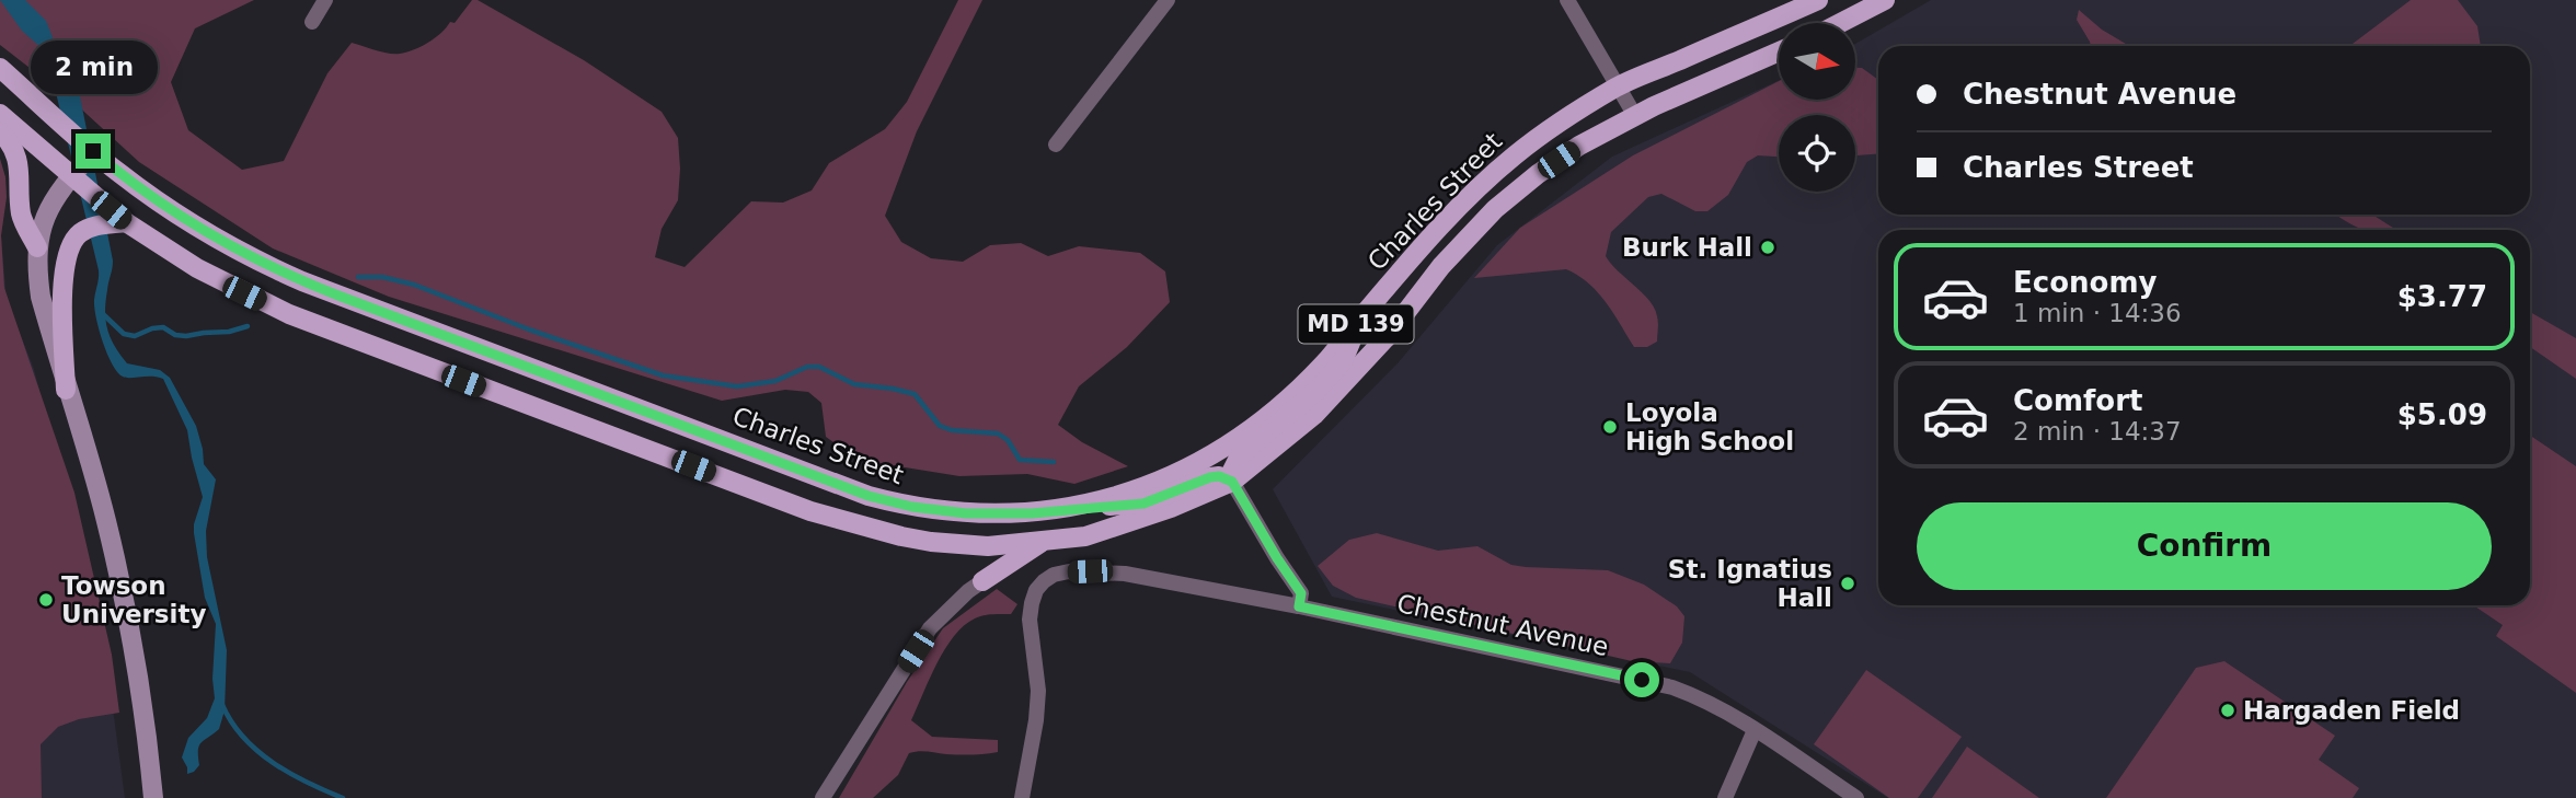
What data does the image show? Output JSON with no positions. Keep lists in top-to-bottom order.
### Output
{
  "streets": {
    "main road": ["Charles Street", "MD 139"],
    "street": ["Chestnut Avenue"]
  },
  "places": [
    "Burk Hall",
    "Loyola High School",
    "St. Ignatius Hall",
    "Towson University",
    "Hargaden Field"
  ],
  "north": "right",
  "page": {
    "bubble": "2 min",
    "banner": ["Chestnut Avenue", "Charles Street"],
    "list": [
      {
        "name": "Economy",
        "note": "1 min · 14:36",
        "value": "$3.77"
      },
      {
        "name": "Comfort",
        "note": "2 min · 14:37",
        "value": "$5.09"
      }
    ],
    "buttons": "Confirm"
  }
}
